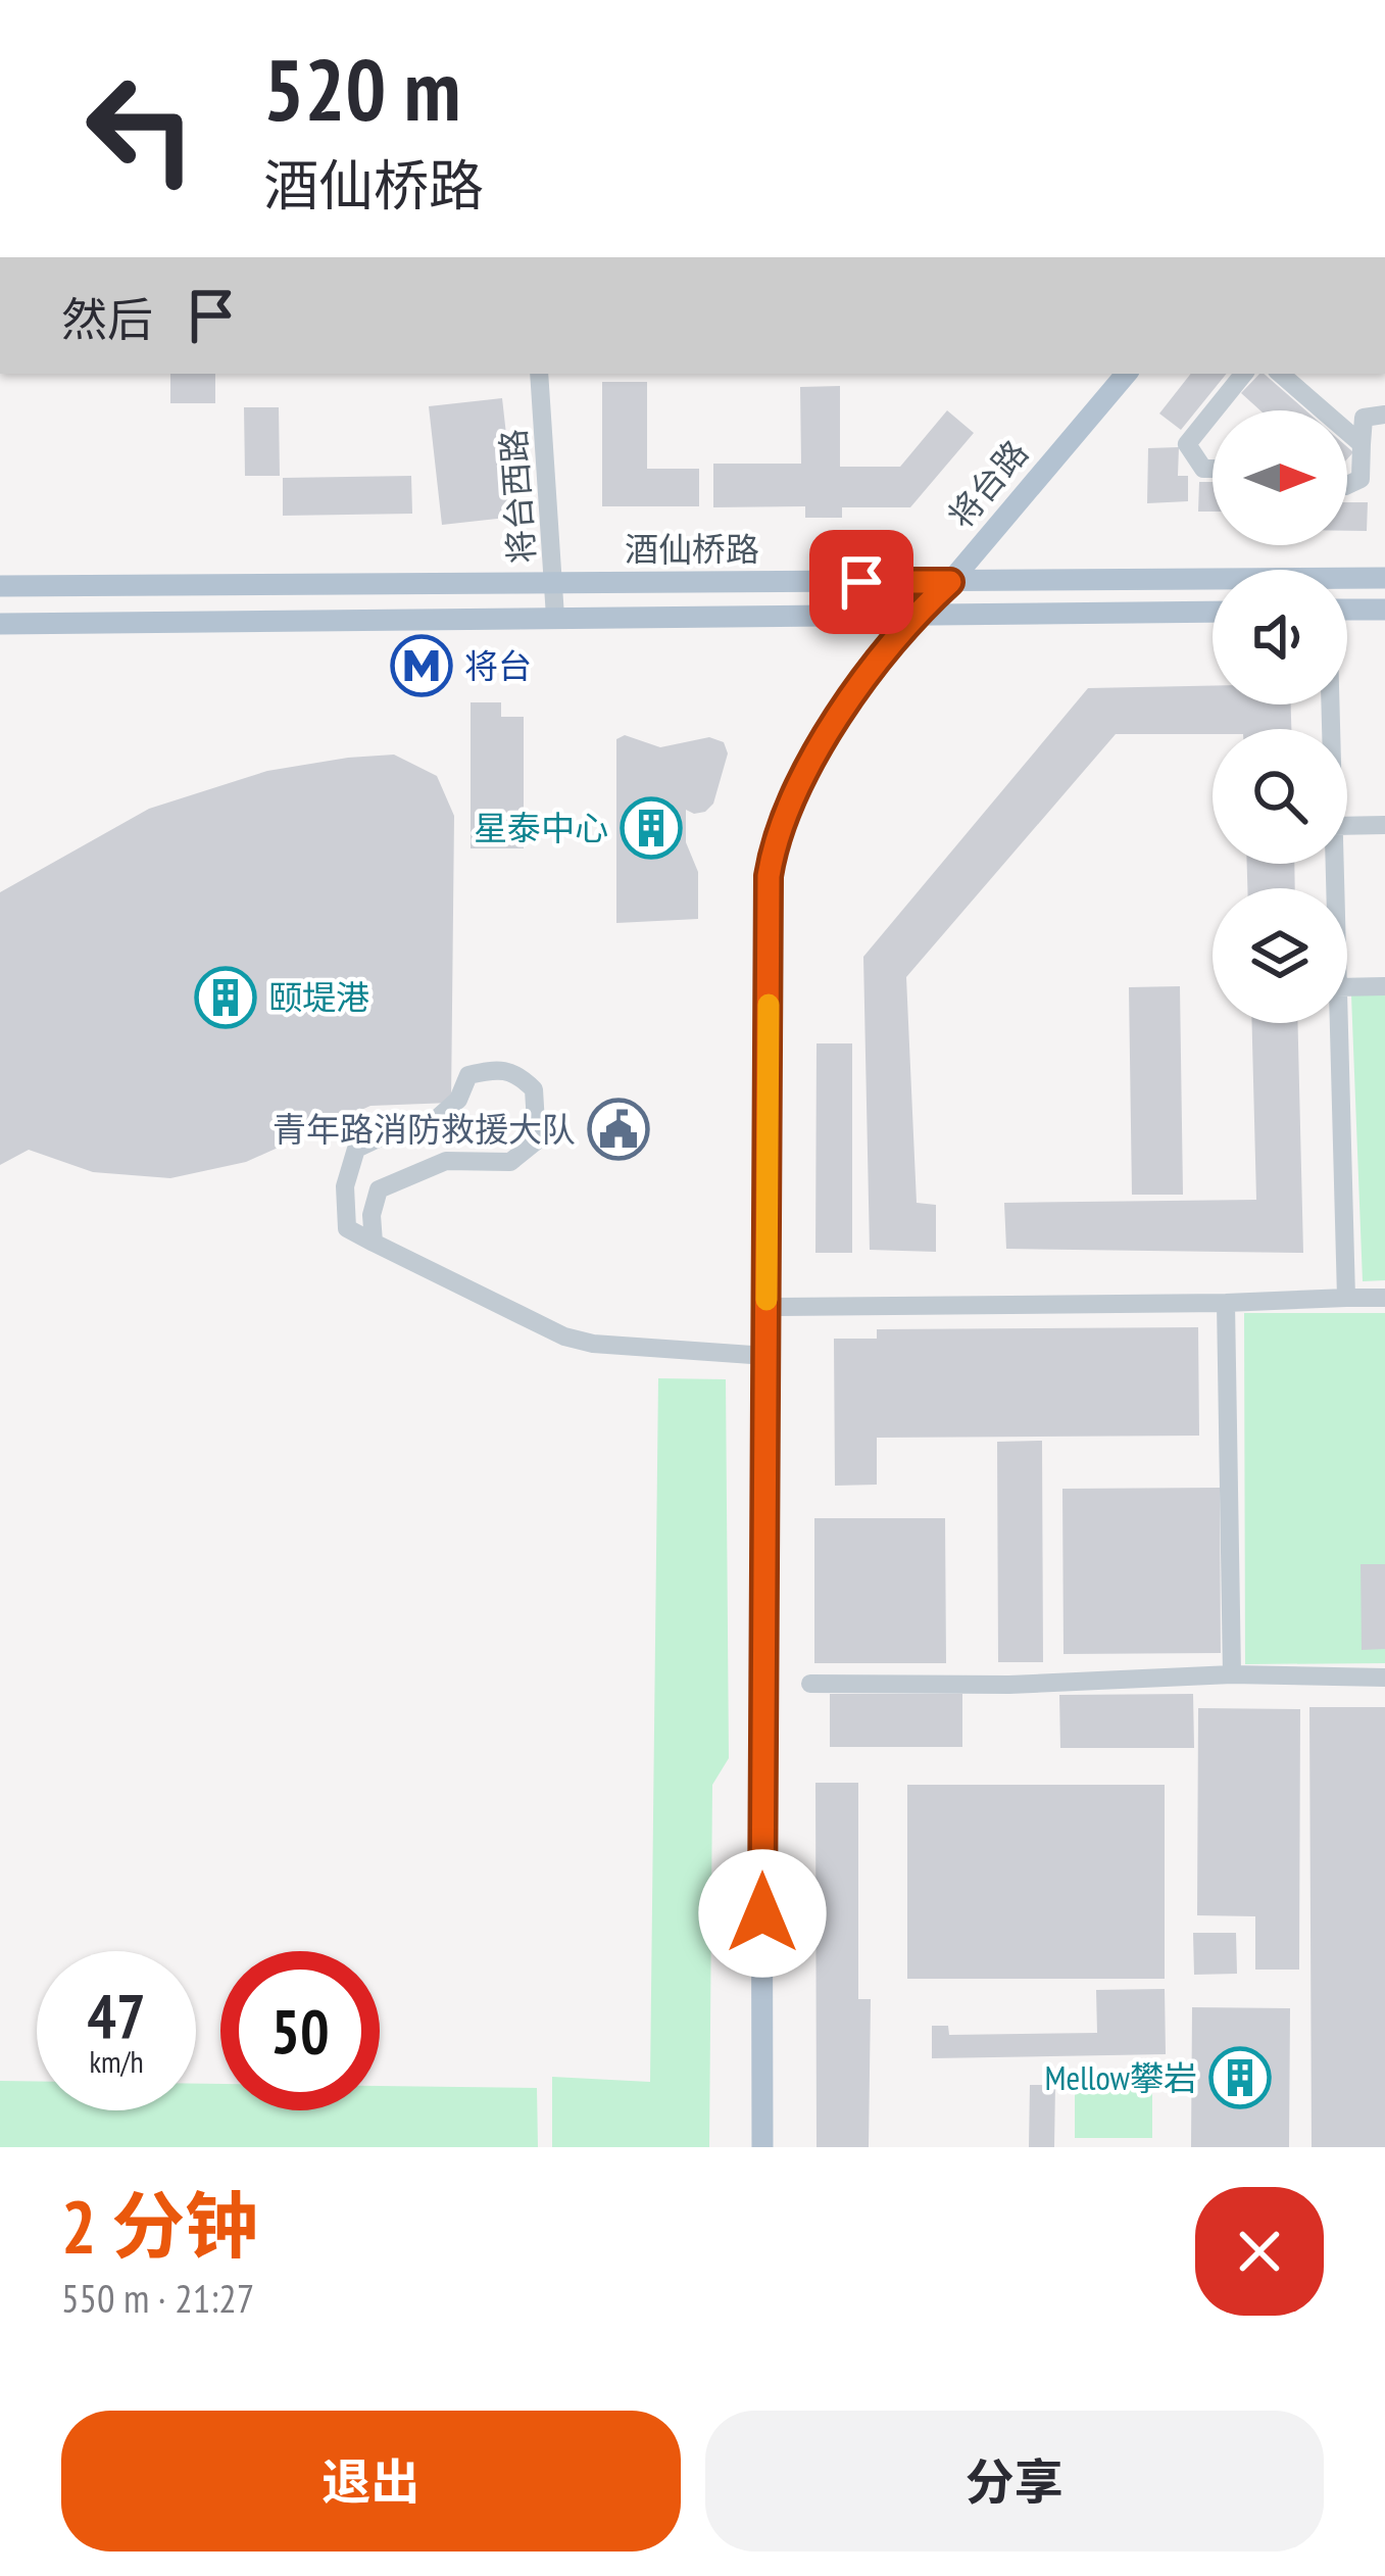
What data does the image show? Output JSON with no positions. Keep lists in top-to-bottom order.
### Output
{
  "streets": {
    "main road": ["将台路", "酒仙桥路"],
    "street": ["将台西路"]
  },
  "crossings": [
    ["将台路", "酒仙桥路"],
    ["将台西路", "酒仙桥路"]
  ],
  "places": {
    "metro station": ["将台"],
    "building": ["星泰中心", "颐堤港", "Mellow攀岩"],
    "public building": ["青年路消防救援大队"]
  },
  "north": "right",
  "page": {
    "turn": ["520 m", "酒仙桥路"],
    "then": "然后",
    "speed": "47 km/h",
    "limit": "50",
    "heading": ["2 分钟", "550 m · 21:27"],
    "buttons": ["退出", "分享"]
  }
}
